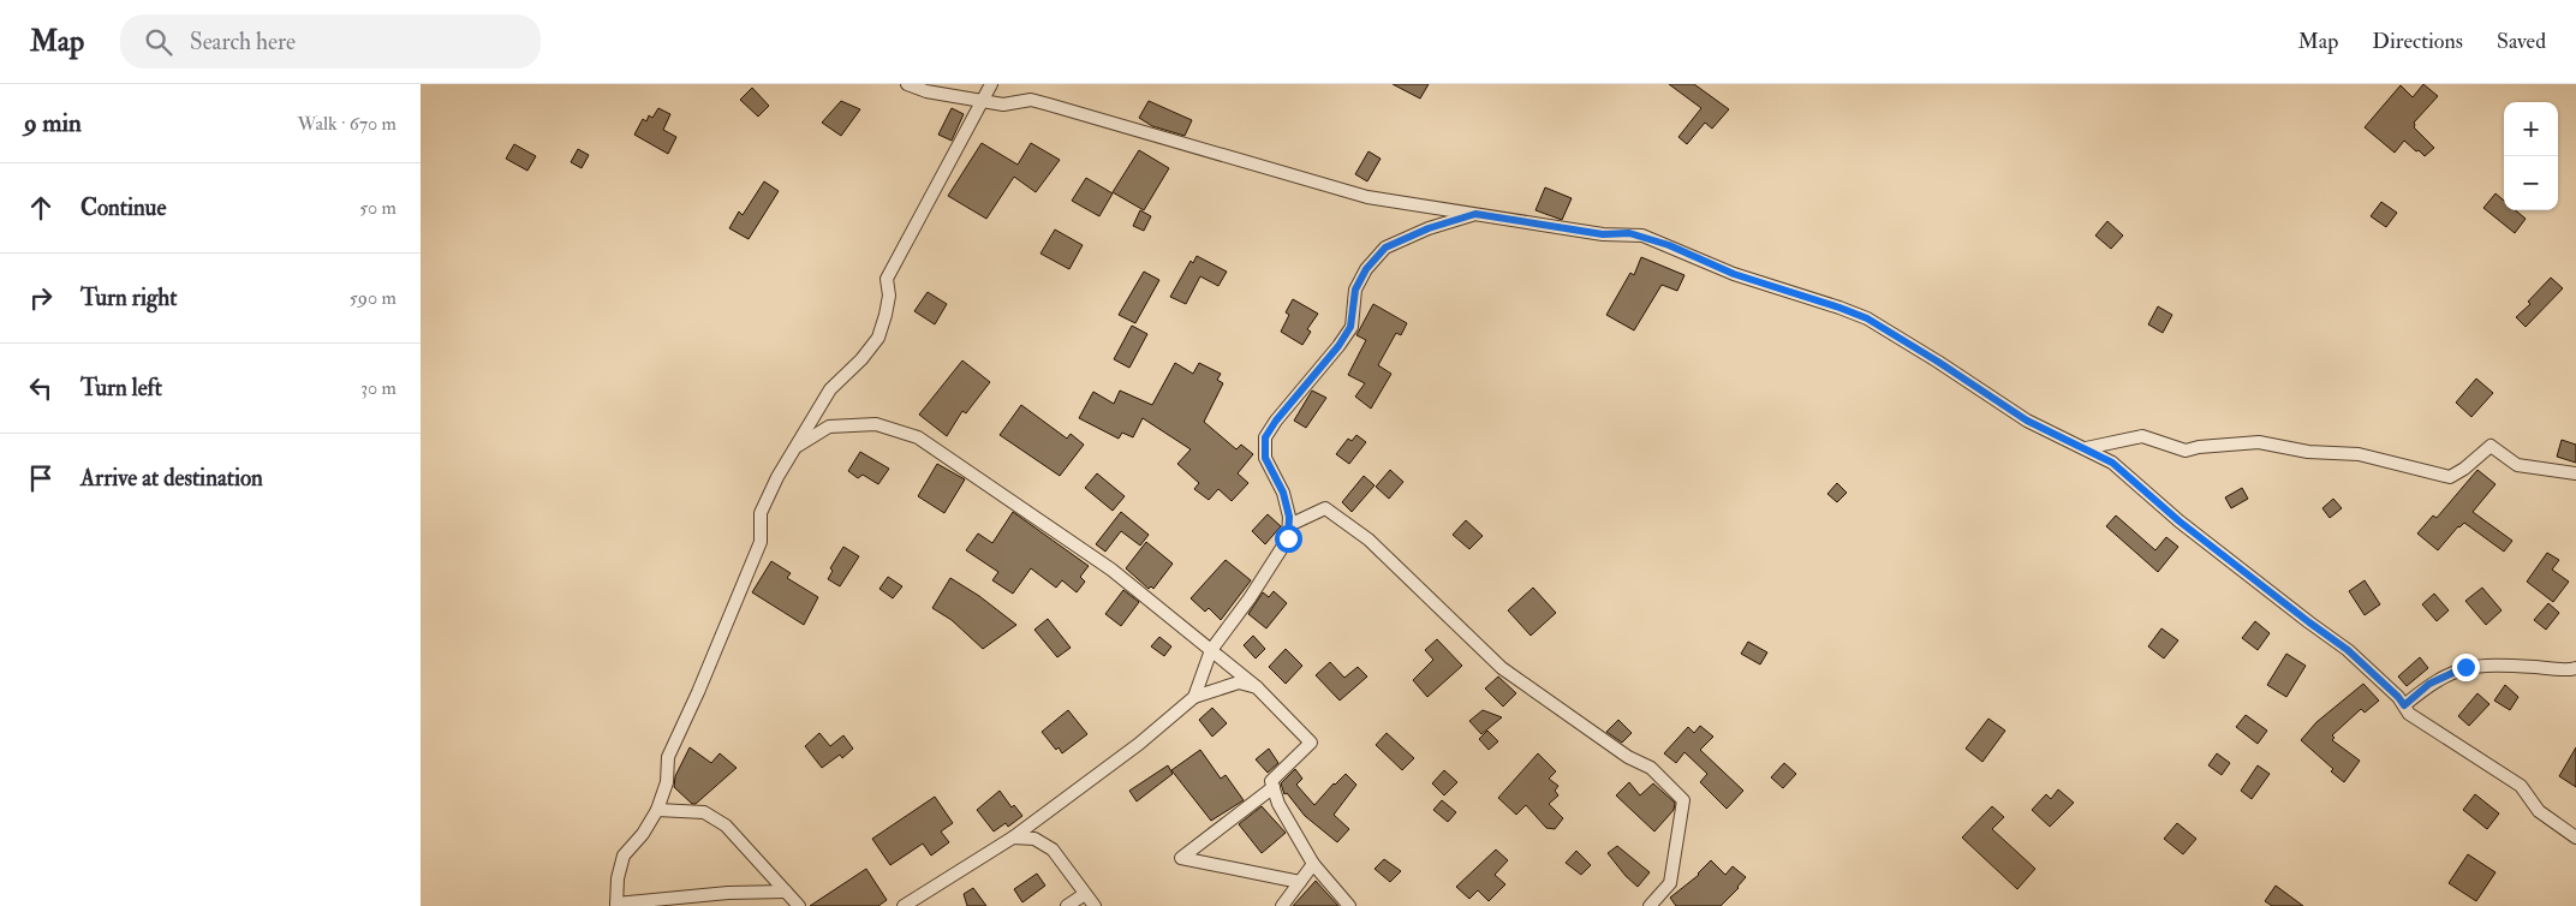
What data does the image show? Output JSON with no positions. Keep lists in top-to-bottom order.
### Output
{
  "page": {
    "header": "Map",
    "search": "Search here",
    "nav": ["Map", "Directions", "Saved"],
    "heading": ["9 min", "Walk · 670 m"],
    "map_buttons": ["+", "−"],
    "list": [
      ["Continue", "50 m"],
      ["Turn right", "590 m"],
      ["Turn left", "30 m"],
      "Arrive at destination"
    ]
  }
}
